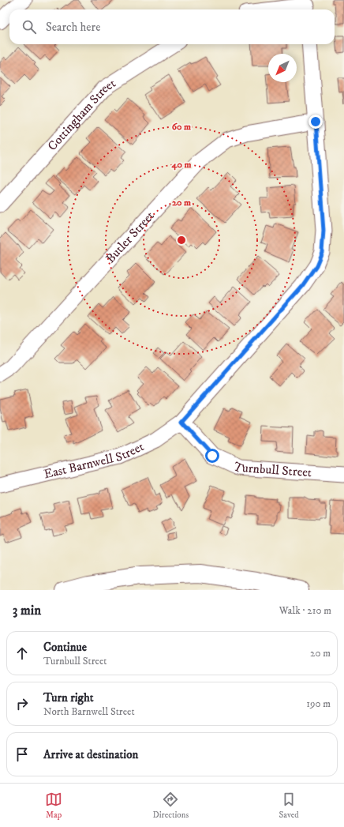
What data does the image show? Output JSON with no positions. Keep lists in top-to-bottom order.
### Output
{
  "streets": {
    "street": [
      "Cottingham Street",
      "Butler Street",
      "East Barnwell Street",
      "Turnbull Street"
    ]
  },
  "crossings": [
    ["Butler Street", "East Barnwell Street"],
    ["East Barnwell Street", "Turnbull Street"]
  ],
  "north": "bottom left",
  "page": {
    "search": "Search here",
    "heading": ["3 min", "Walk · 210 m"],
    "list": [
      ["Continue", "Turnbull Street", "20 m"],
      ["Turn right", "North Barnwell Street", "190 m"],
      "Arrive at destination"
    ],
    "nav": ["Map", "Directions", "Saved"]
  },
  "rings": ["60 m", "40 m", "20 m"]
}
